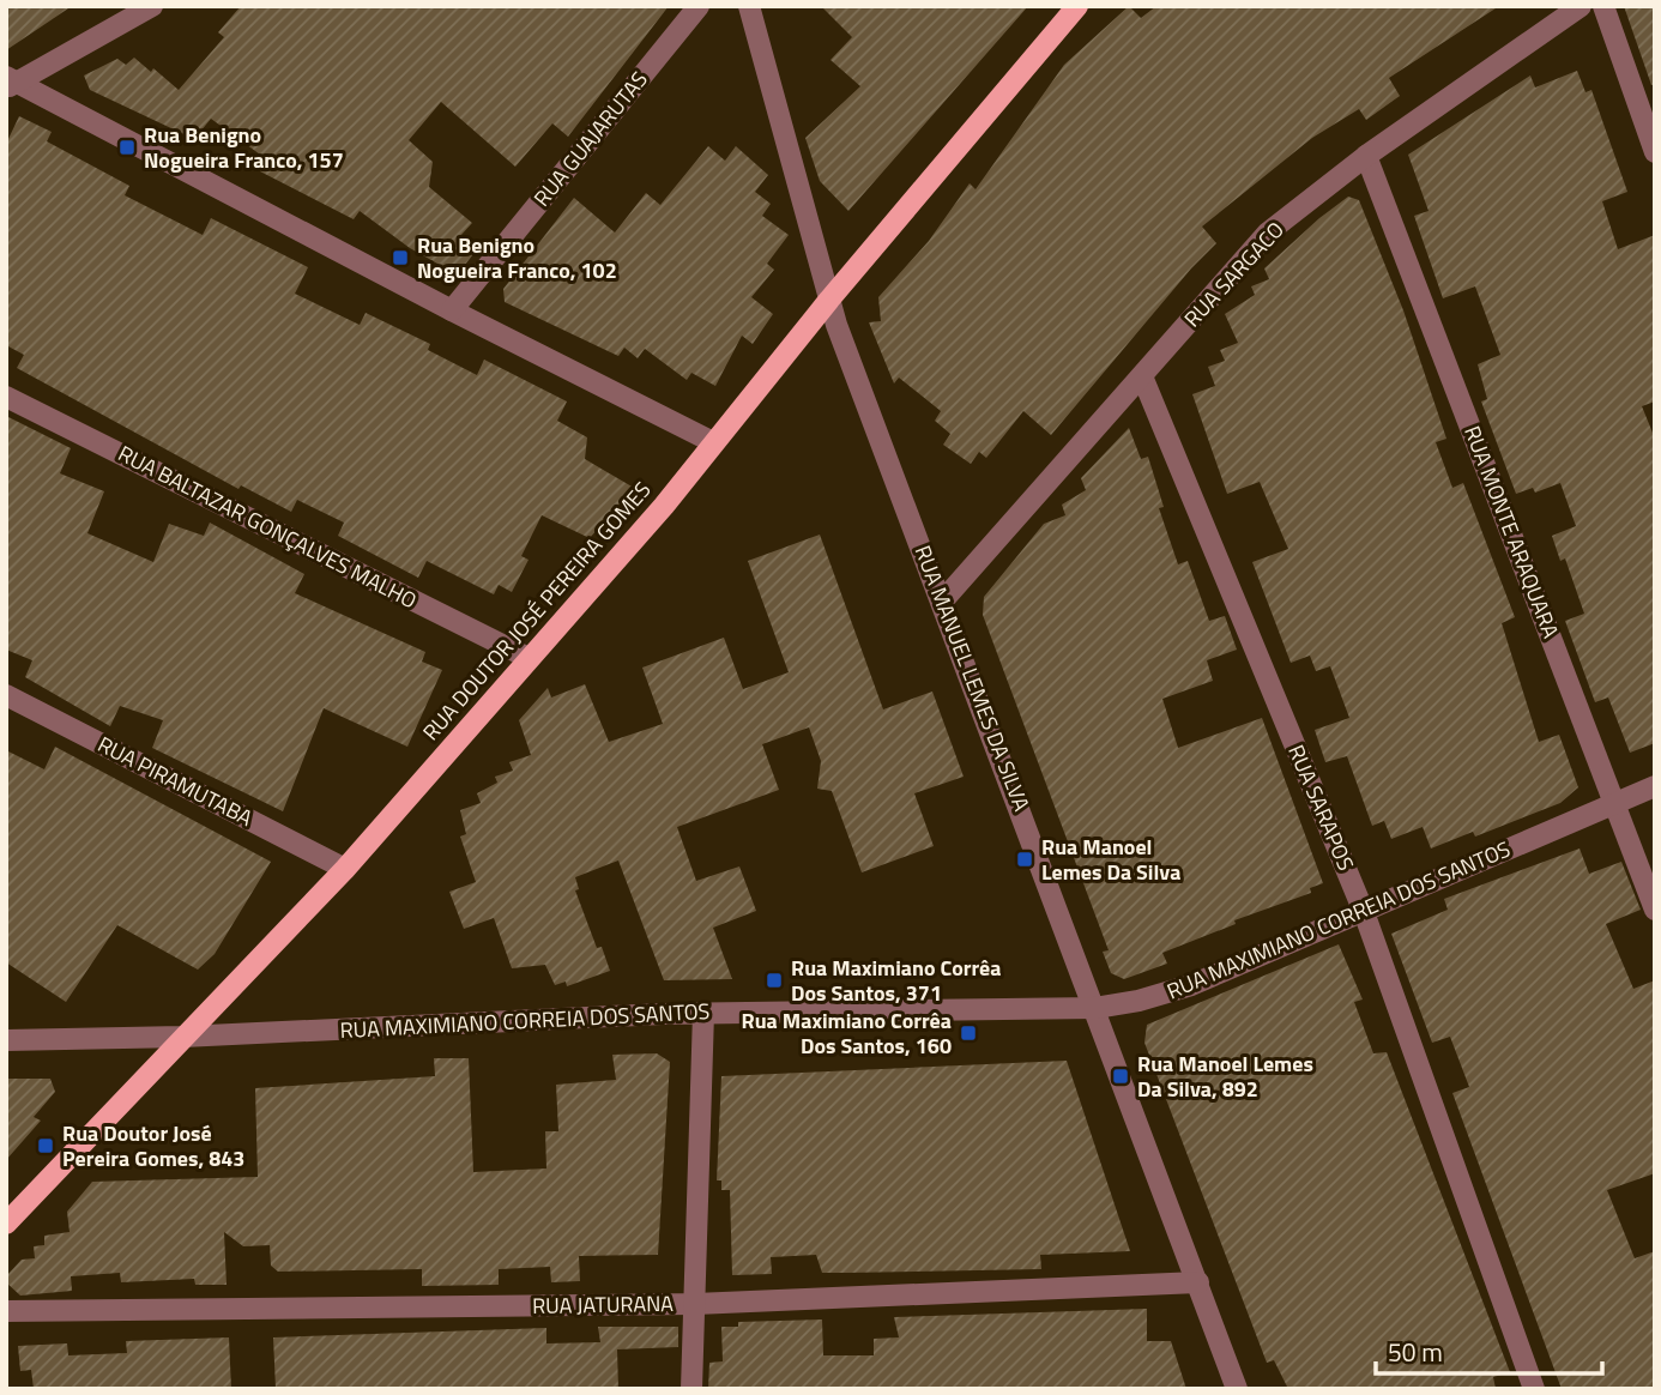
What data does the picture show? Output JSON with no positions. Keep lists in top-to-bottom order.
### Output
{
  "streets": {
    "main road": ["RUA DOUTOR JOSÉ PEREIRA GOMES"],
    "street": [
      "RUA GUAJARUTAS",
      "RUA SARGACO",
      "RUA BALTAZAR GONÇALVES MALHO",
      "RUA MONTE ARAQUARA",
      "RUA MANUEL LEMES DA SILVA",
      "RUA PIRAMUTABA",
      "RUA SARAPOS",
      "RUA MAXIMIANO CORREIA DOS SANTOS",
      "RUA JATURANA"
    ]
  },
  "crossings": [
    ["RUA SARGACO", "RUA MONTE ARAQUARA"],
    ["RUA SARGACO", "RUA MANUEL LEMES DA SILVA"],
    ["RUA SARGACO", "RUA SARAPOS"],
    ["RUA BALTAZAR GONÇALVES MALHO", "RUA DOUTOR JOSÉ PEREIRA GOMES"],
    ["RUA MONTE ARAQUARA", "RUA MAXIMIANO CORREIA DOS SANTOS"],
    ["RUA DOUTOR JOSÉ PEREIRA GOMES", "RUA MANUEL LEMES DA SILVA"],
    ["RUA DOUTOR JOSÉ PEREIRA GOMES", "RUA PIRAMUTABA"],
    ["RUA DOUTOR JOSÉ PEREIRA GOMES", "RUA MAXIMIANO CORREIA DOS SANTOS"],
    ["RUA MANUEL LEMES DA SILVA", "RUA MAXIMIANO CORREIA DOS SANTOS"],
    ["RUA MANUEL LEMES DA SILVA", "RUA JATURANA"],
    ["RUA SARAPOS", "RUA MAXIMIANO CORREIA DOS SANTOS"]
  ],
  "places": {
    "transit": [
      "Rua Benigno Nogueira Franco, 157",
      "Rua Benigno Nogueira Franco, 102",
      "Rua Manoel Lemes Da Silva",
      "Rua Maximiano Corrêa Dos Santos, 371",
      "Rua Maximiano Corrêa Dos Santos, 160",
      "Rua Manoel Lemes Da Silva, 892",
      "Rua Doutor José Pereira Gomes, 843"
    ]
  },
  "scale_bar": "50 m"
}
